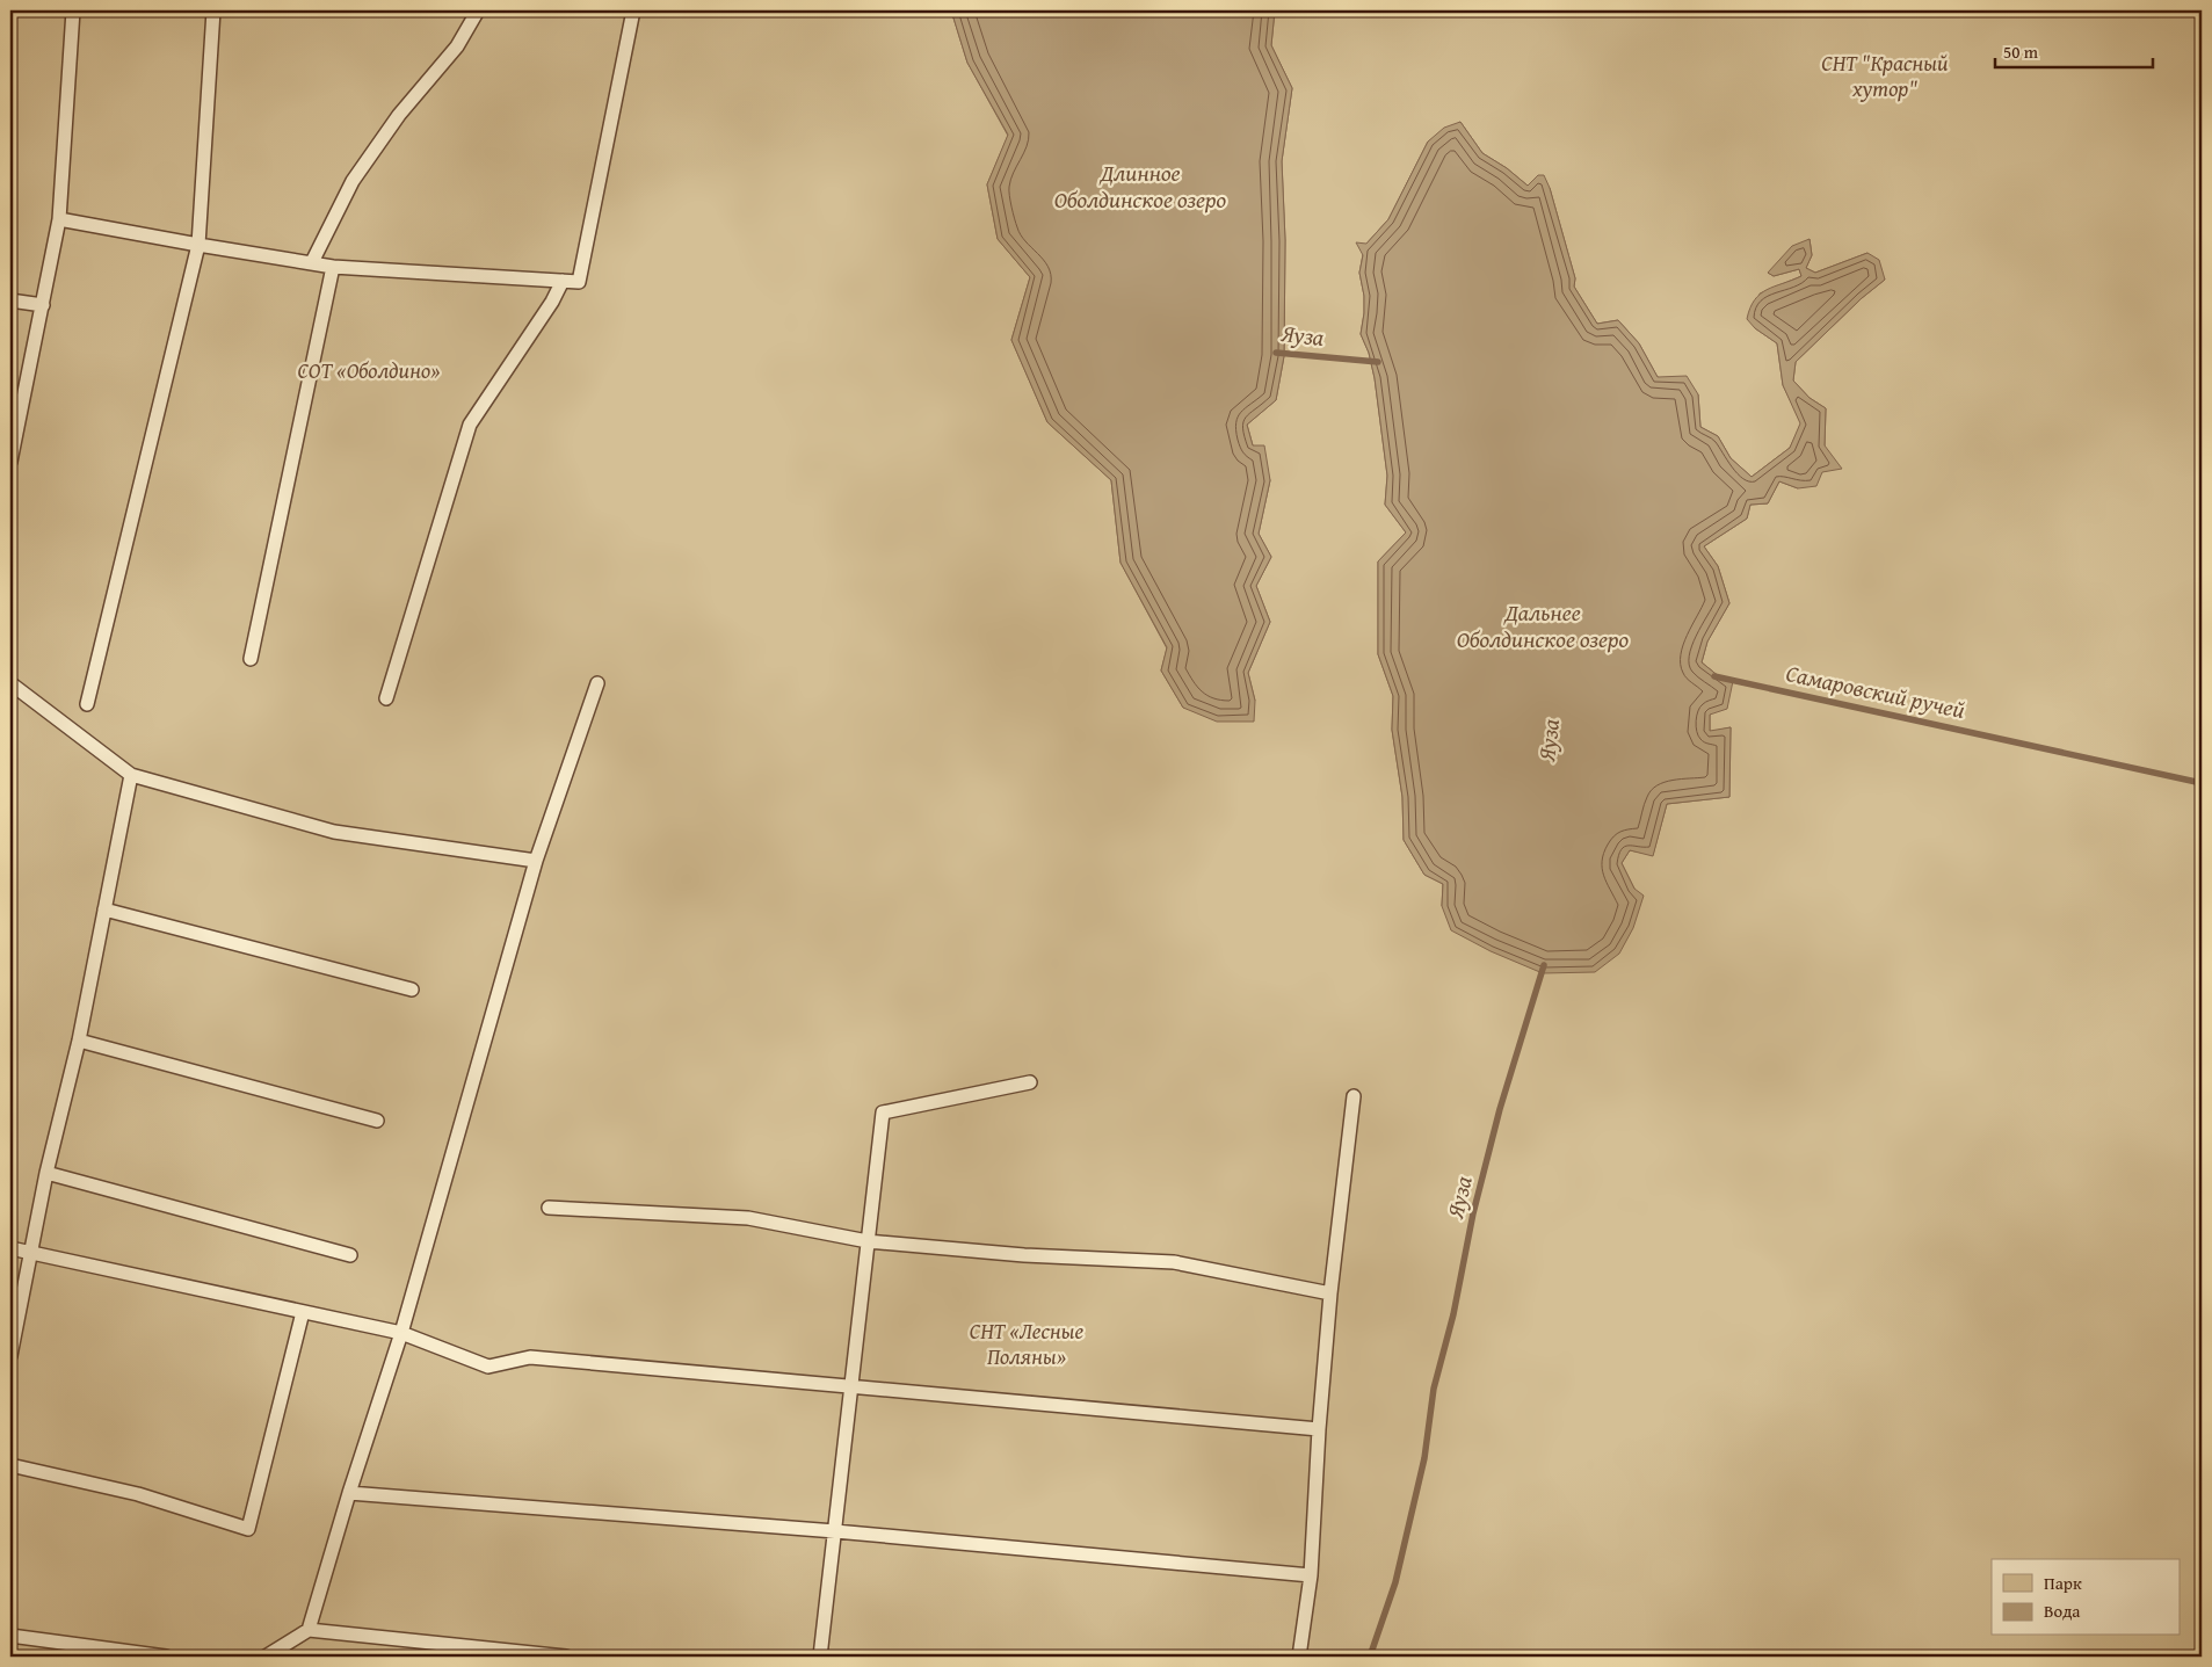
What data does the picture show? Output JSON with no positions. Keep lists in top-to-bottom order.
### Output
{
  "water": [
    "Длинное Оболдинское озеро",
    "Яуза",
    "Дальнее Оболдинское озеро",
    "Самаровский ручей"
  ],
  "parks": ["СНТ \"Красный хутор\"", "СОТ «Оболдино»", "СНТ «Лесные Поляны»"],
  "legend": ["Парк", "Вода"],
  "scale_bar": "50 m"
}
